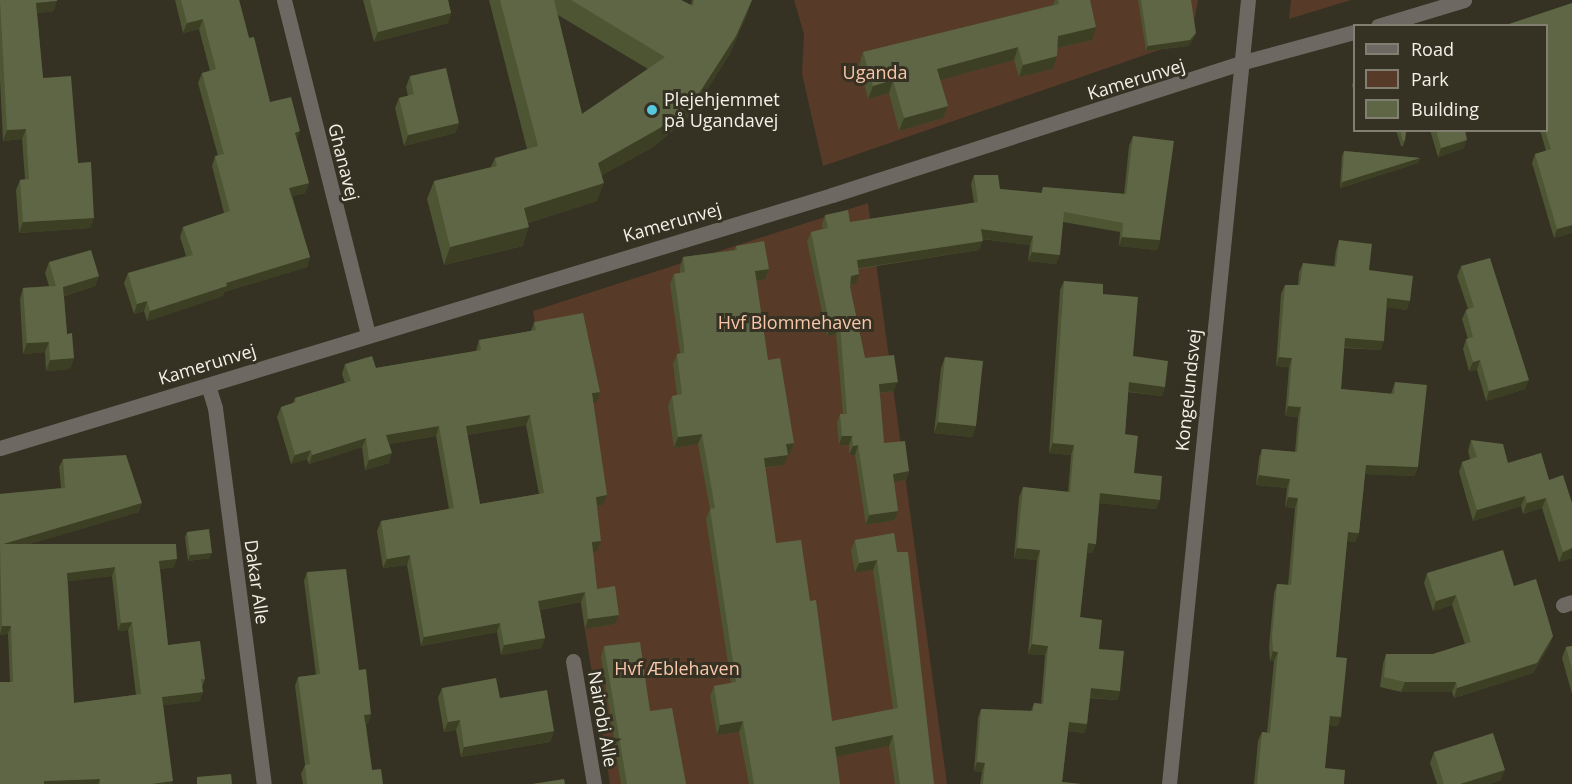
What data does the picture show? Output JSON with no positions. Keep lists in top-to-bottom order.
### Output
{
  "streets": {
    "street": [
      "Kamerunvej",
      "Ghanavej",
      "Kongelundsvej",
      "Dakar Alle",
      "Nairobi Alle"
    ]
  },
  "crossings": [
    ["Kamerunvej", "Ghanavej"],
    ["Kamerunvej", "Kongelundsvej"],
    ["Kamerunvej", "Dakar Alle"]
  ],
  "parks": ["Uganda", "Hvf Blommehaven", "Hvf Æblehaven"],
  "places": ["Plejehjemmet på Ugandavej"],
  "legend": ["Road", "Park", "Building"]
}
